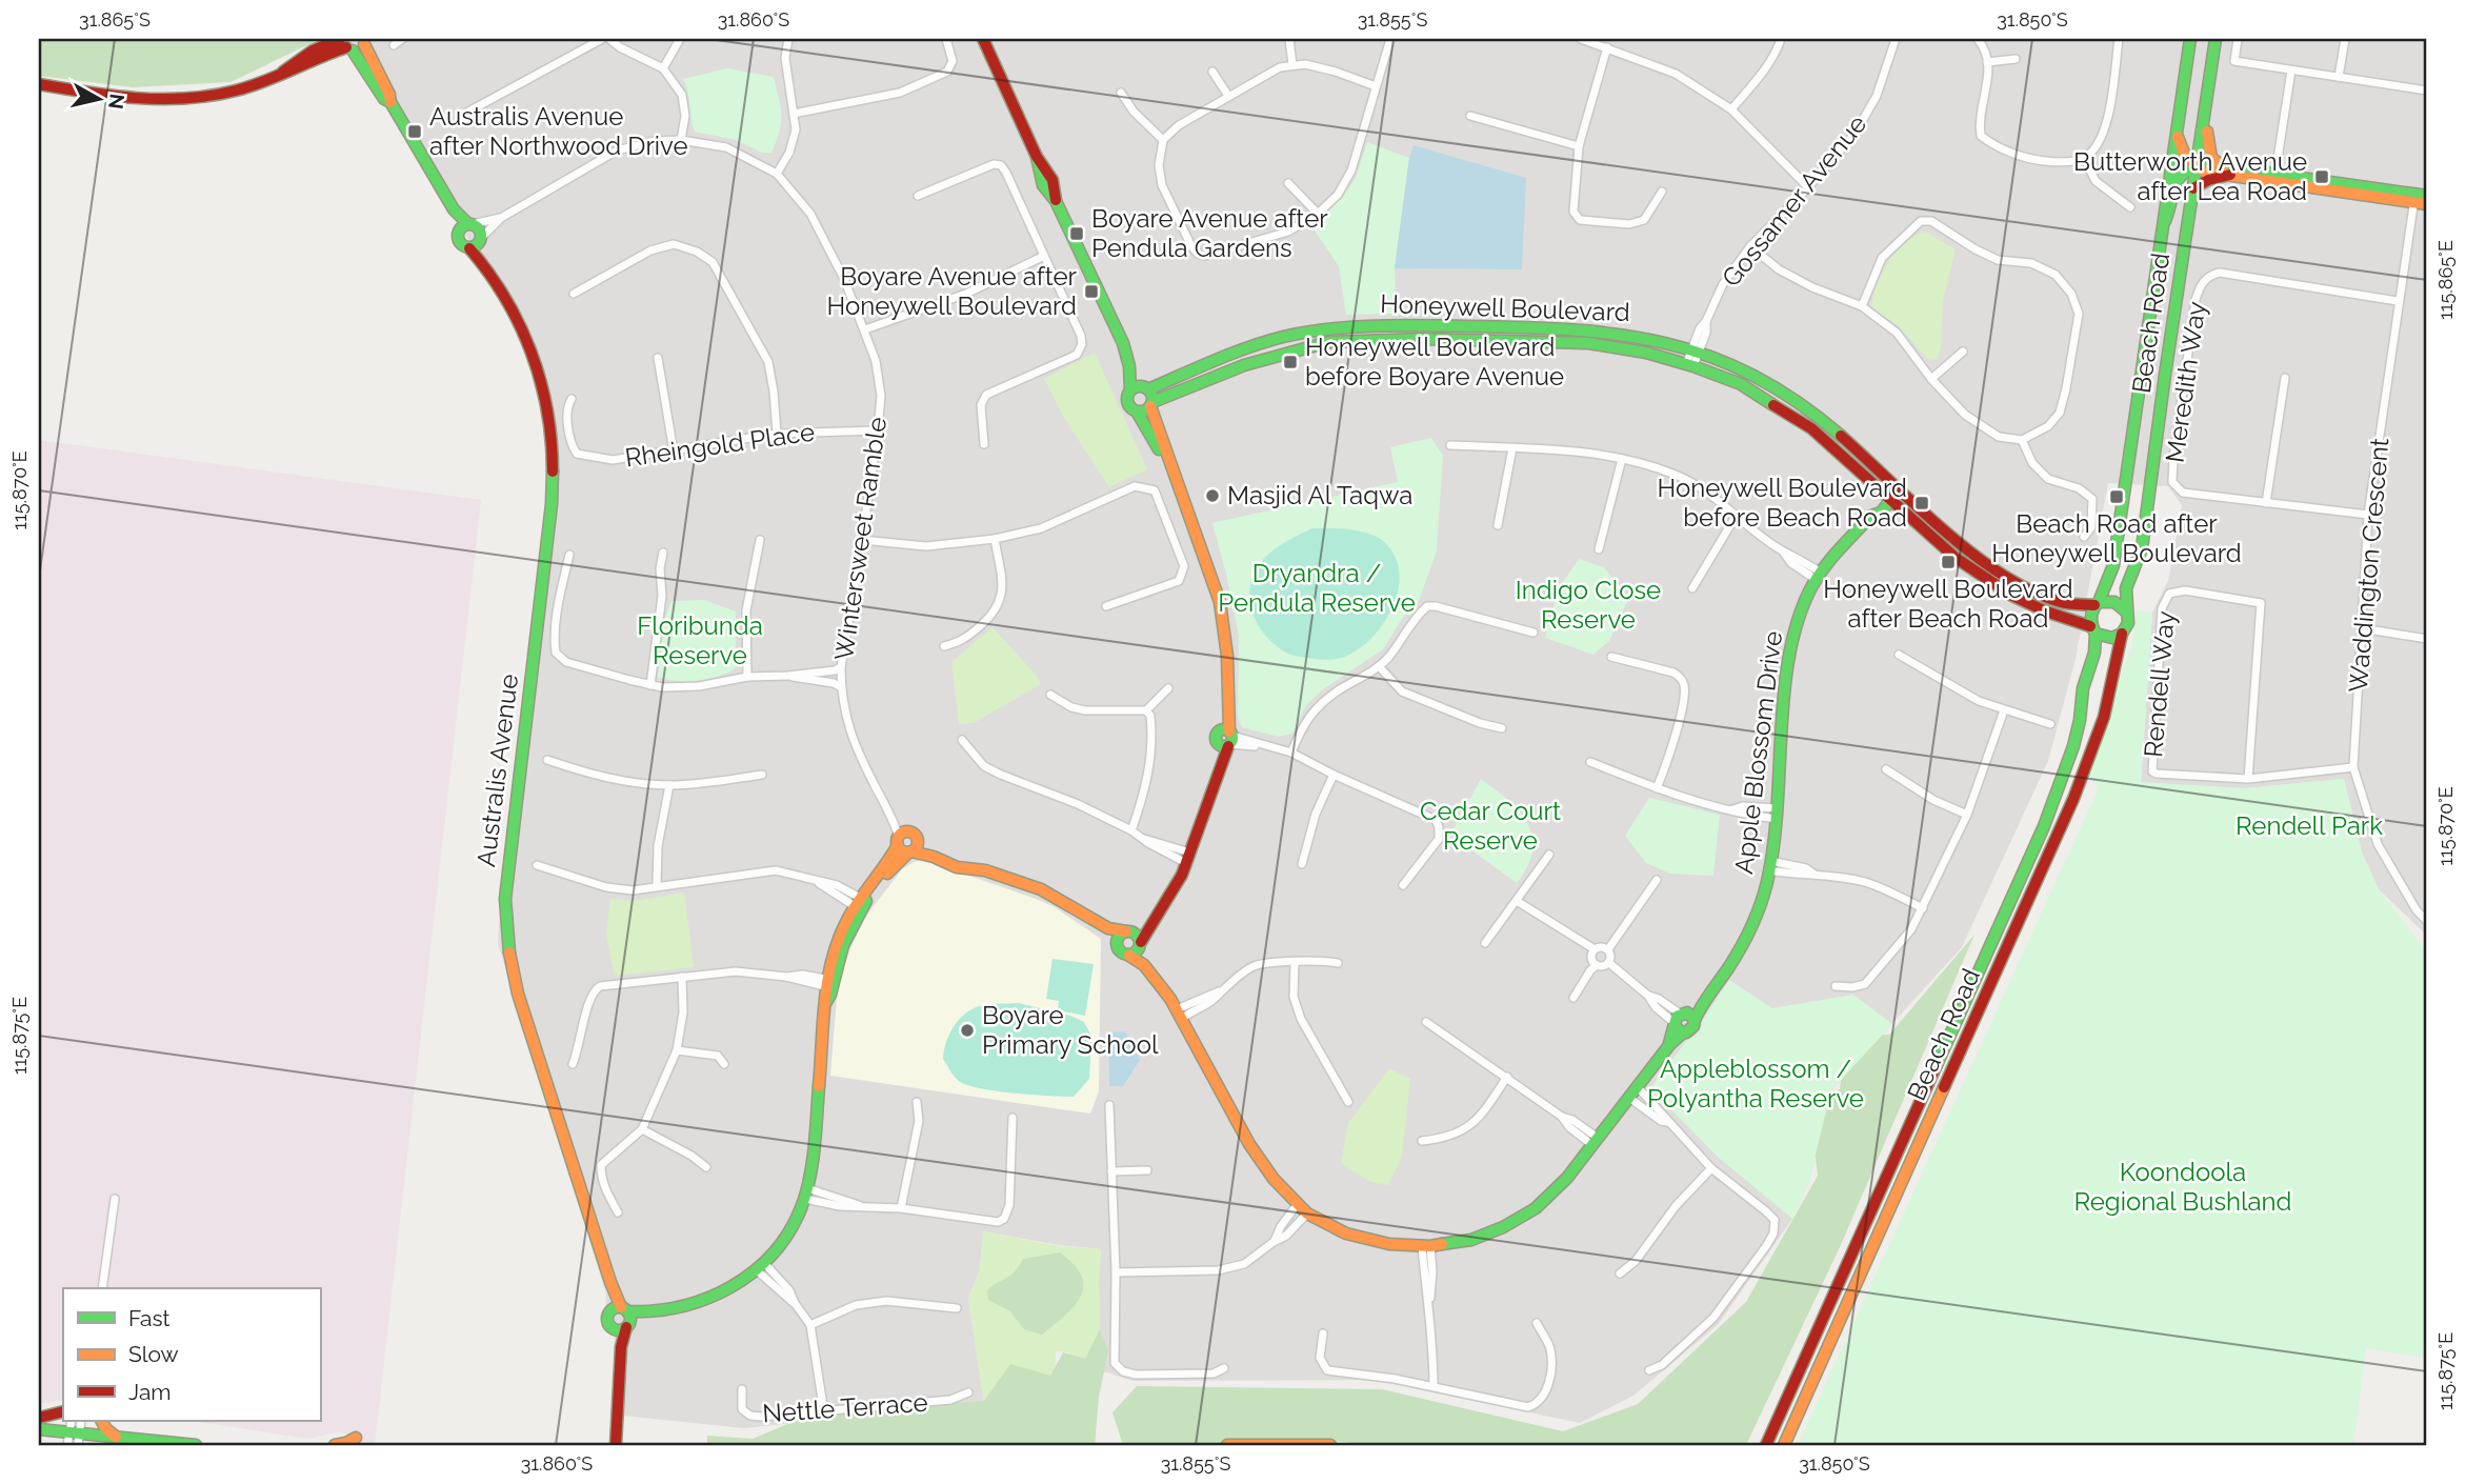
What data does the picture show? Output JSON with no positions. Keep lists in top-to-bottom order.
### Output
{
  "streets": {
    "street": [
      "Gossamer Avenue",
      "Honeywell Boulevard",
      "Beach Road",
      "Meredith Way",
      "Rheingold Place",
      "Wintersweet Ramble",
      "Waddington Crescent",
      "Rendell Way",
      "Apple Blossom Drive",
      "Australis Avenue",
      "Nettle Terrace"
    ]
  },
  "crossings": [
    ["Gossamer Avenue", "Honeywell Boulevard"],
    ["Honeywell Boulevard", "Beach Road"],
    ["Honeywell Boulevard", "Apple Blossom Drive"],
    ["Meredith Way", "Waddington Crescent"],
    ["Rheingold Place", "Wintersweet Ramble"],
    ["Wintersweet Ramble", "Australis Avenue"],
    ["Waddington Crescent", "Rendell Way"]
  ],
  "parks": [
    "Dryandra / Pendula Reserve",
    "Indigo Close Reserve",
    "Floribunda Reserve",
    "Cedar Court Reserve",
    "Rendell Park",
    "Appleblossom / Polyantha Reserve",
    "Koondoola Regional Bushland"
  ],
  "places": {
    "transit": [
      "Australis Avenue after Northwood Drive",
      "Butterworth Avenue after Lea Road",
      "Boyare Avenue after Pendula Gardens",
      "Boyare Avenue after Honeywell Boulevard",
      "Honeywell Boulevard before Boyare Avenue",
      "Beach Road after Honeywell Boulevard",
      "Honeywell Boulevard before Beach Road",
      "Honeywell Boulevard after Beach Road"
    ],
    "other": ["Masjid Al Taqwa", "Boyare Primary School"]
  },
  "legend": ["Fast", "Slow", "Jam"],
  "north": "right",
  "coordinates": [
    "31.865°S",
    "31.860°S",
    "31.855°S",
    "31.850°S",
    "115.865°E",
    "115.870°E",
    "115.875°E"
  ]
}
